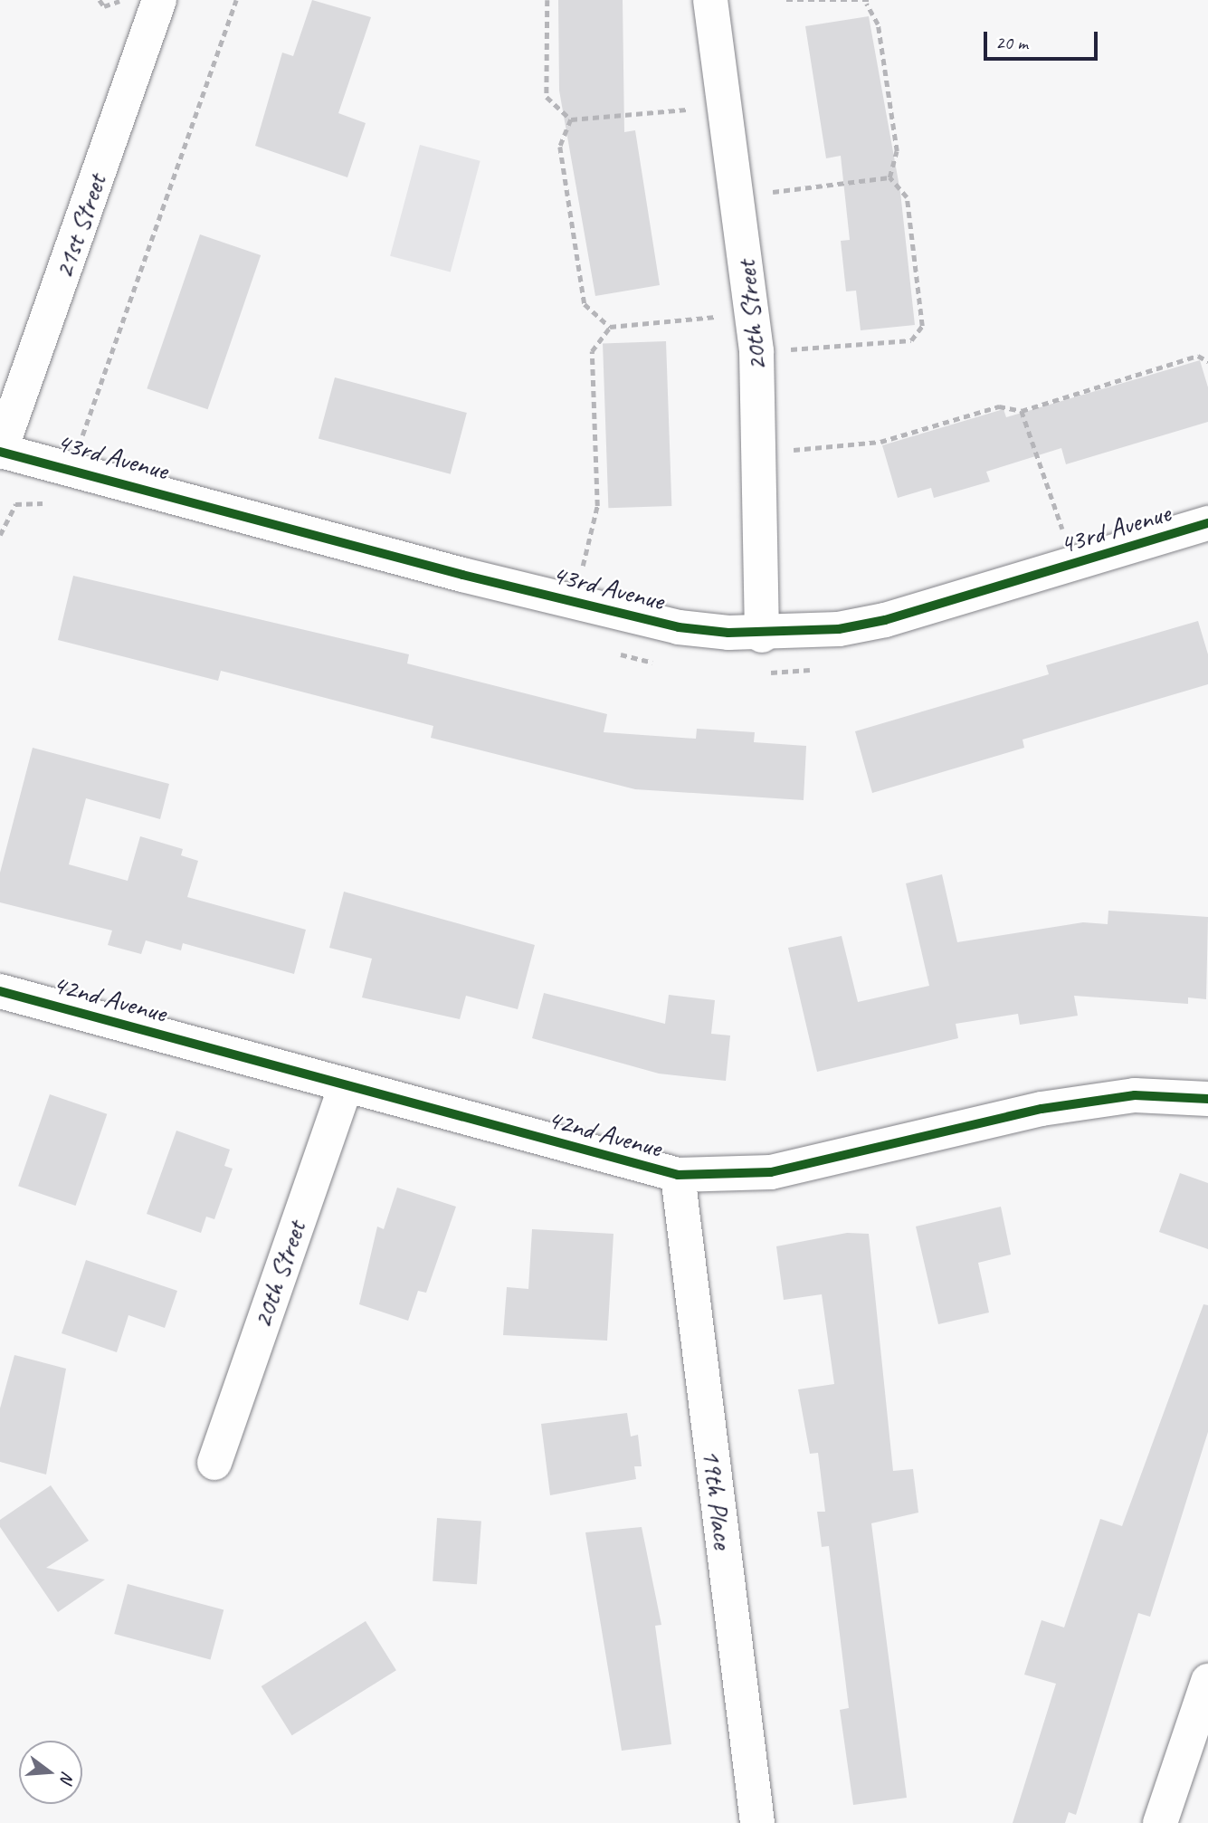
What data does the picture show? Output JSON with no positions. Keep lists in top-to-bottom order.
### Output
{
  "streets": {
    "street": [
      "21st Street",
      "20th Street",
      "43rd Avenue",
      "42nd Avenue",
      "19th Place"
    ]
  },
  "crossings": [
    ["21st Street", "43rd Avenue"],
    ["20th Street", "43rd Avenue"],
    ["20th Street", "42nd Avenue"],
    ["42nd Avenue", "19th Place"]
  ],
  "scale_bar": "20 m",
  "north": "right"
}
